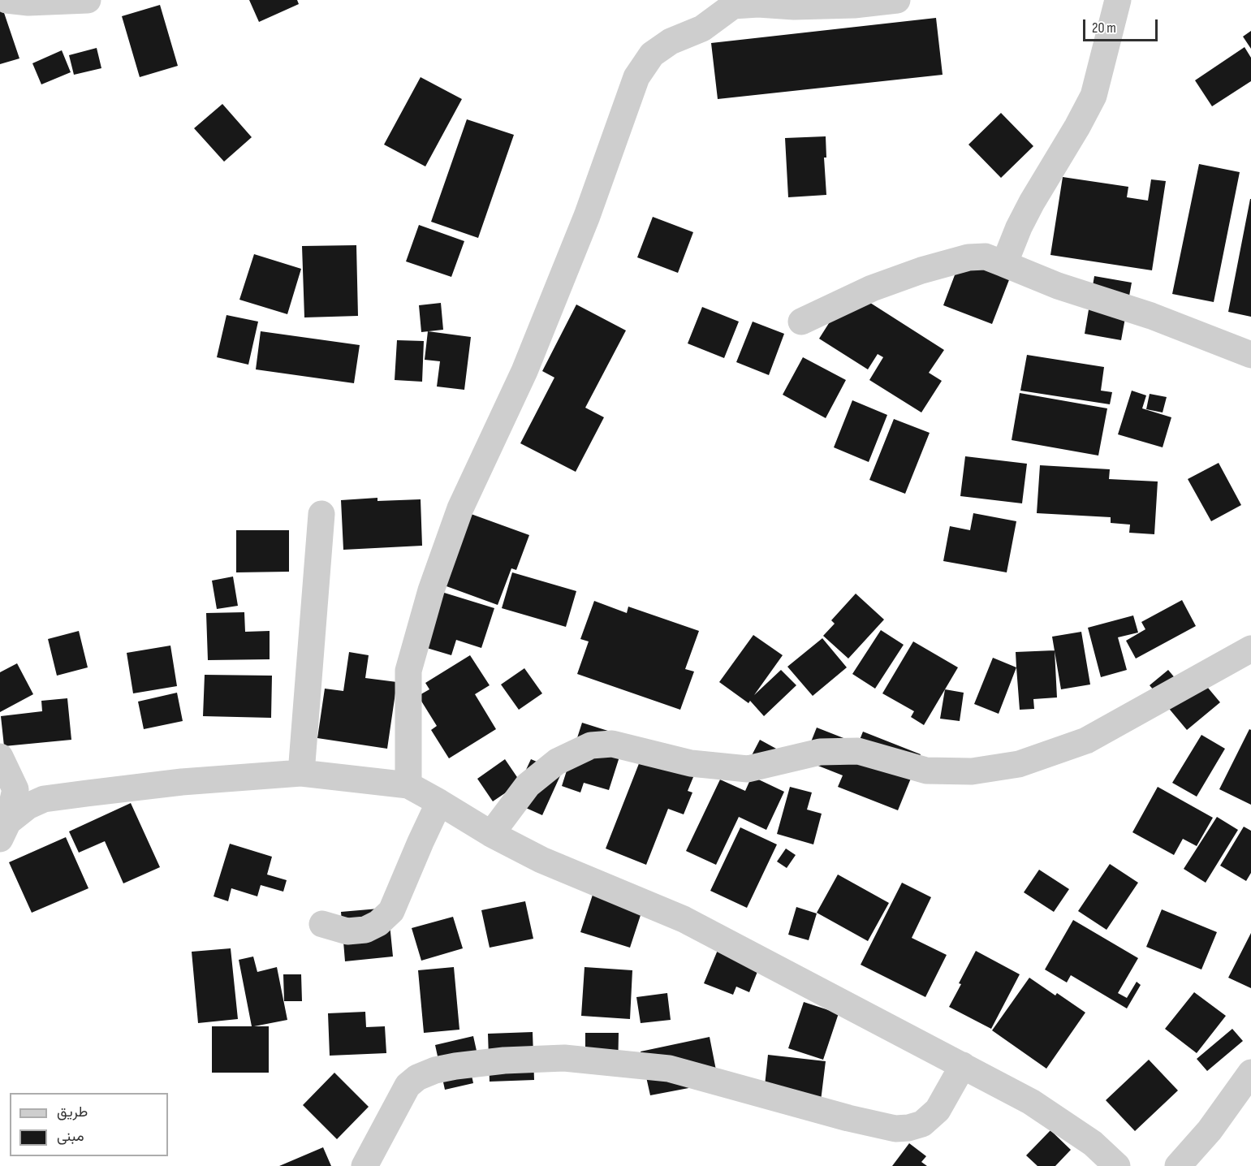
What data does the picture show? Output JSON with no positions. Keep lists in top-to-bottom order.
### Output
{
  "legend": ["طريق", "مبنى"],
  "scale_bar": "20 m"
}
